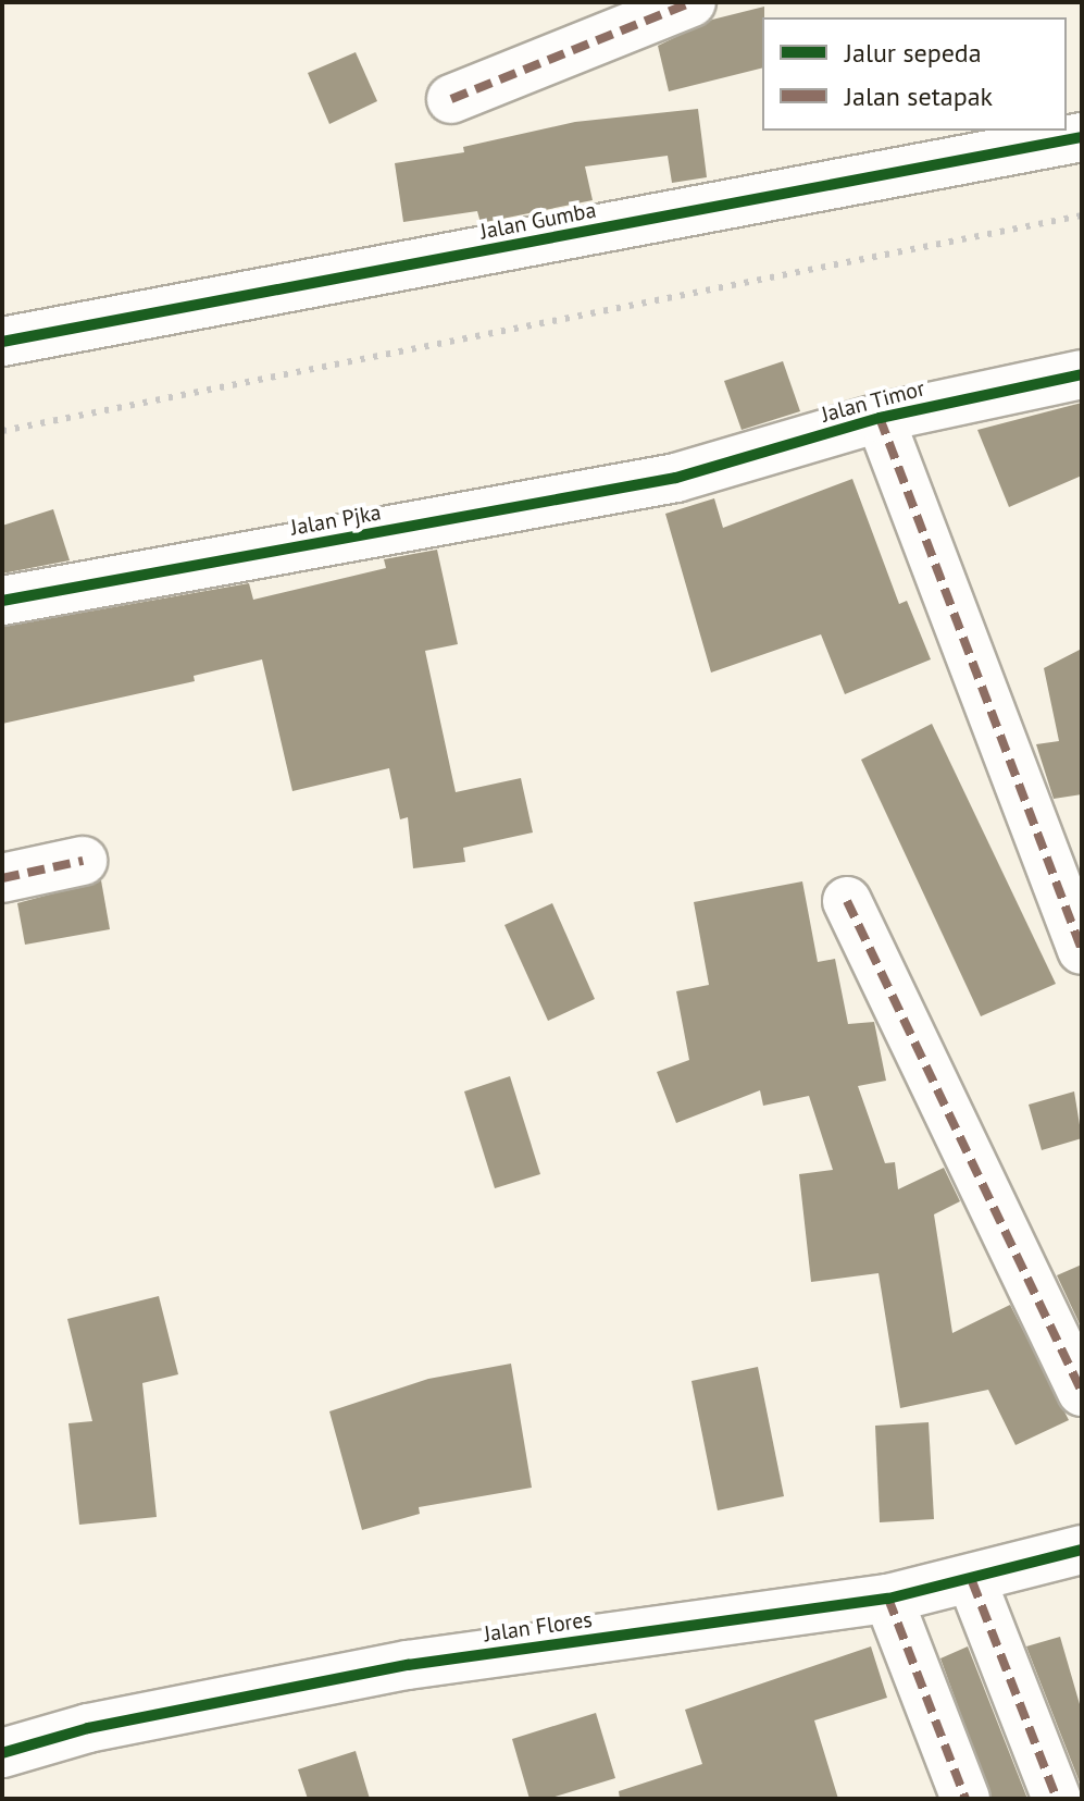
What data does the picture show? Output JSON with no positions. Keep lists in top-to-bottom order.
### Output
{
  "streets": {
    "street": [
      "Jalan Gumba",
      "Jalan Timor",
      "Jalan Pjka",
      "Jalan Flores"
    ]
  },
  "crossings": [
    ["Jalan Timor", "Jalan Pjka"]
  ],
  "legend": ["Jalur sepeda", "Jalan setapak"]
}
